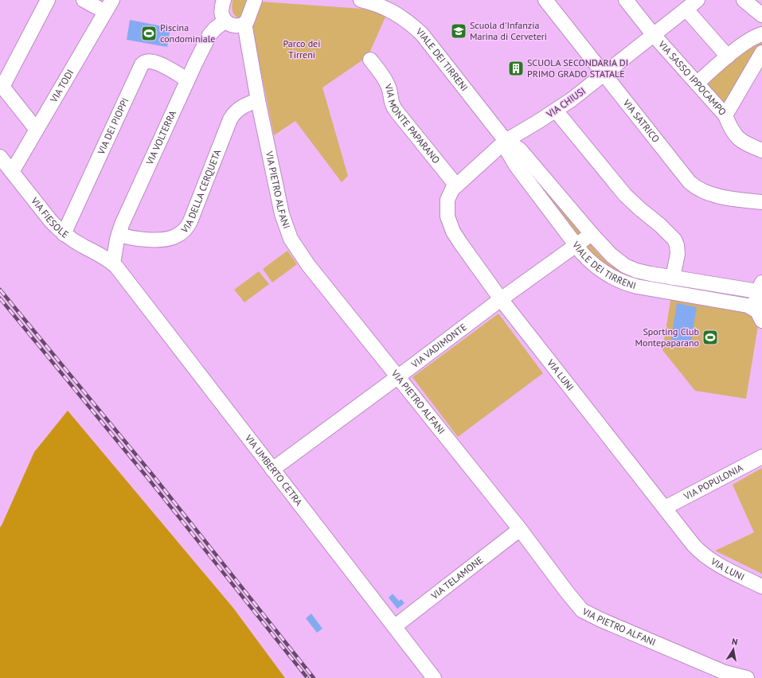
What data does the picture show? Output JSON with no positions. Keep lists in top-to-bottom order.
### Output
{
  "streets": {
    "street": [
      "VIALE DEI TIRRENI",
      "VIA SASSO IPPOCAMPO",
      "VIA TODI",
      "VIA CHIUSI",
      "VIA SATRICO",
      "VIA MONTE PAPARANO",
      "VIA DEI PIOPPI",
      "VIA VOLTERRA",
      "VIA DELLA CERQUETA",
      "VIA PIETRO ALFANI",
      "VIA FIESOLE",
      "VIA VADIMONTE",
      "VIA LUNI",
      "VIA UMBERTO CETRA",
      "VIA POPULONIA",
      "VIA TELAMONE"
    ]
  },
  "crossings": [
    ["VIALE DEI TIRRENI", "VIA CHIUSI"],
    ["VIALE DEI TIRRENI", "VIA VADIMONTE"],
    ["VIALE DEI TIRRENI", "VIA LUNI"],
    ["VIA SASSO IPPOCAMPO", "VIA CHIUSI"],
    ["VIA TODI", "VIA FIESOLE"],
    ["VIA CHIUSI", "VIA SATRICO"],
    ["VIA CHIUSI", "VIA LUNI"],
    ["VIA MONTE PAPARANO", "VIA LUNI"],
    ["VIA DEI PIOPPI", "VIA VOLTERRA"],
    ["VIA DEI PIOPPI", "VIA FIESOLE"],
    ["VIA VOLTERRA", "VIA DELLA CERQUETA"],
    ["VIA VOLTERRA", "VIA FIESOLE"],
    ["VIA VOLTERRA", "VIA UMBERTO CETRA"],
    ["VIA DELLA CERQUETA", "VIA PIETRO ALFANI"],
    ["VIA PIETRO ALFANI", "VIA VADIMONTE"],
    ["VIA PIETRO ALFANI", "VIA TELAMONE"],
    ["VIA FIESOLE", "VIA UMBERTO CETRA"],
    ["VIA VADIMONTE", "VIA LUNI"],
    ["VIA VADIMONTE", "VIA UMBERTO CETRA"],
    ["VIA LUNI", "VIA POPULONIA"],
    ["VIA UMBERTO CETRA", "VIA TELAMONE"]
  ],
  "parks": ["Parco dei Tirreni"],
  "places": {
    "school or university": ["Scuola d'Infanzia Marina di Cerveteri"],
    "sports": ["Piscina condominiale", "Sporting Club Montepaparano"],
    "building": ["SCUOLA SECONDARIA DI PRIMO GRADO STATALE"]
  },
  "north": "top"
}
